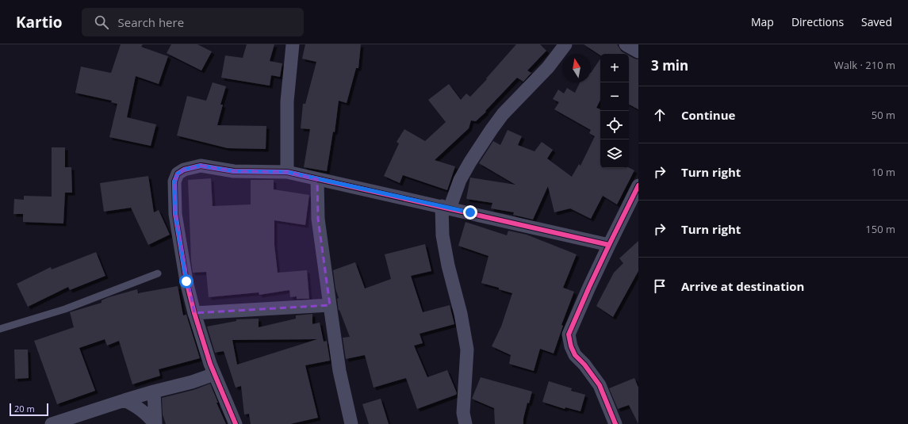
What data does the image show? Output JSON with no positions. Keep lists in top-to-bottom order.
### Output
{
  "scale_bar": "20 m",
  "north": "top",
  "page": {
    "header": "Kartio",
    "search": "Search here",
    "nav": ["Map", "Directions", "Saved"],
    "heading": ["3 min", "Walk · 210 m"],
    "map_buttons": ["+", "−"],
    "list": [
      ["Continue", "50 m"],
      ["Turn right", "10 m"],
      ["Turn right", "150 m"],
      "Arrive at destination"
    ],
    "scale": "20 m"
  }
}
